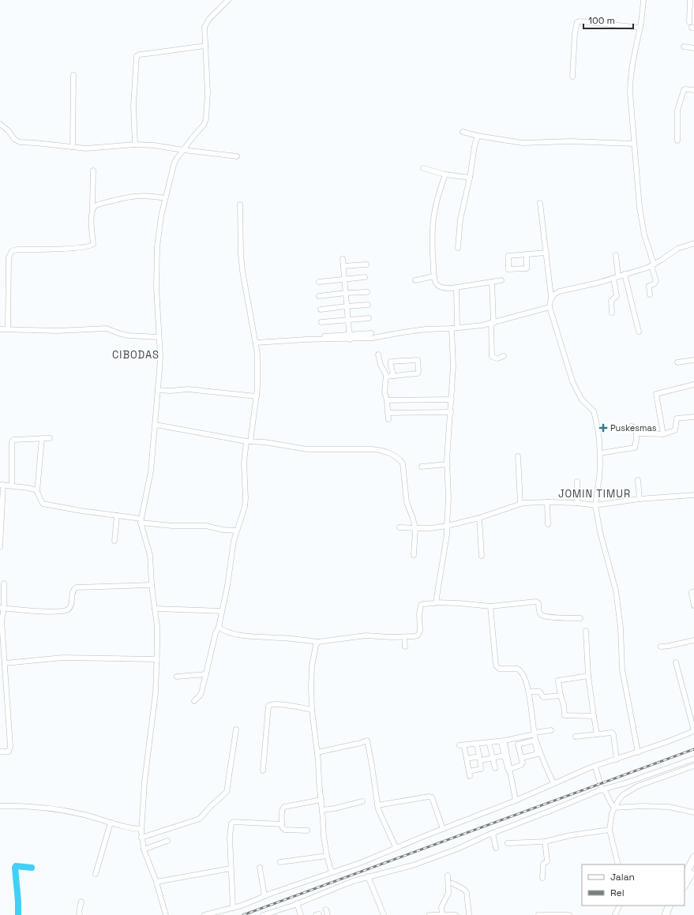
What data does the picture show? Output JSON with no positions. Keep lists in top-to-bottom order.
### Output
{
  "districts": ["CIBODAS", "JOMIN TIMUR"],
  "places": {
    "health": ["Puskesmas"]
  },
  "legend": ["Jalan", "Rel"],
  "scale_bar": "100 m"
}
